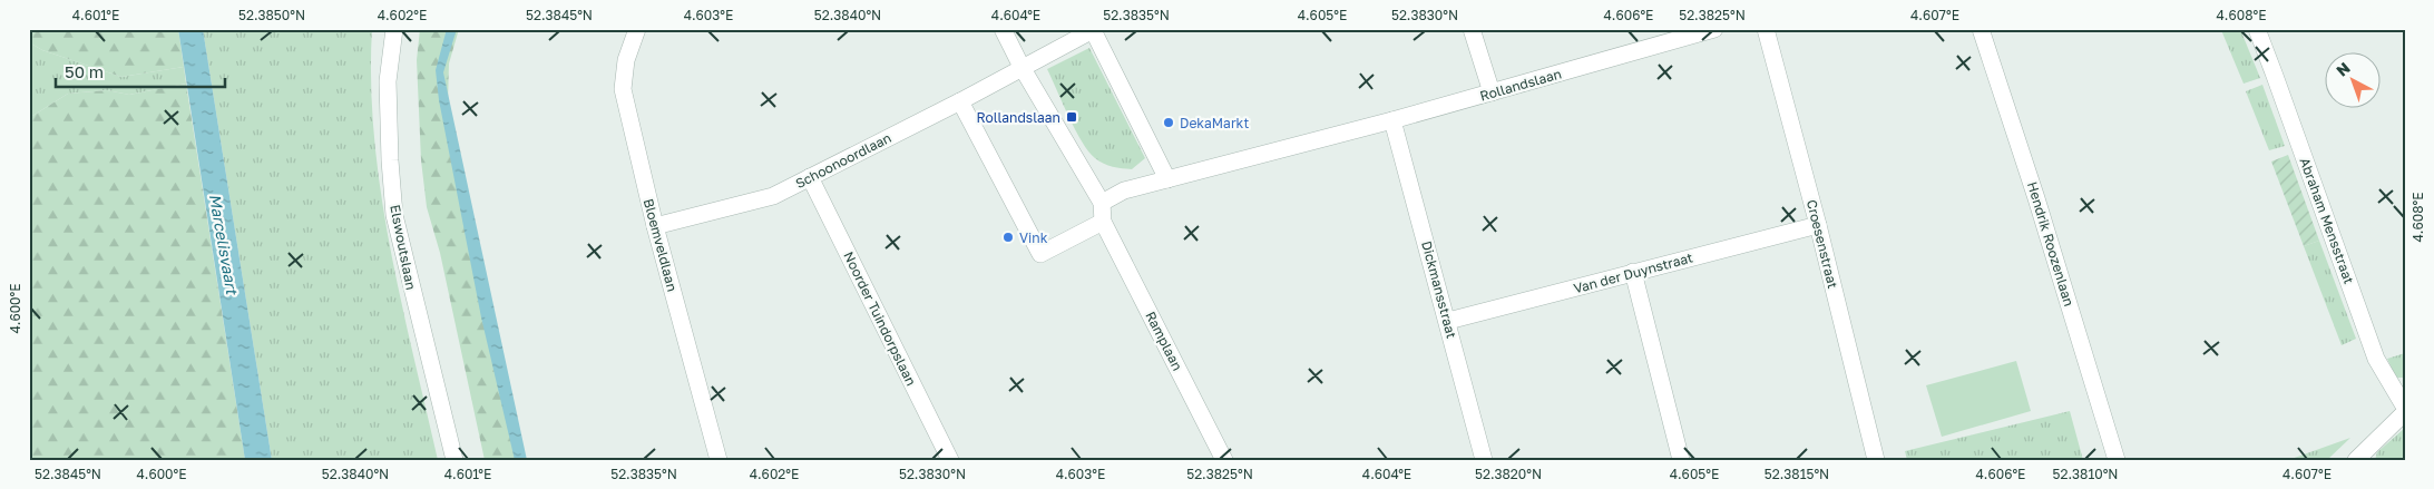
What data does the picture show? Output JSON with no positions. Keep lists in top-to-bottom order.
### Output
{
  "streets": {
    "street": [
      "Rollandslaan",
      "Schoonoordlaan",
      "Abraham Mensstraat",
      "Croesenstraat",
      "Hendrik Roozenlaan",
      "Bloemveldlaan",
      "Elswoutslaan",
      "Van der Duynstraat",
      "Dickmansstraat",
      "Noorder Tuindorpslaan",
      "Ramplaan"
    ]
  },
  "crossings": [
    ["Rollandslaan", "Dickmansstraat"],
    ["Rollandslaan", "Ramplaan"],
    ["Schoonoordlaan", "Bloemveldlaan"],
    ["Schoonoordlaan", "Noorder Tuindorpslaan"],
    ["Schoonoordlaan", "Ramplaan"],
    ["Croesenstraat", "Van der Duynstraat"],
    ["Van der Duynstraat", "Dickmansstraat"]
  ],
  "water": ["Marcelisvaart"],
  "places": {
    "transit": ["Rollandslaan"],
    "other": ["DekaMarkt", "Vink"]
  },
  "scale_bar": "50 m",
  "north": "top left",
  "coordinates": [
    "4.601°E",
    "52.3850°N",
    "4.602°E",
    "52.3845°N",
    "4.603°E",
    "52.3840°N",
    "4.604°E",
    "52.3835°N",
    "4.605°E",
    "52.3830°N",
    "4.606°E",
    "52.3825°N",
    "4.607°E",
    "4.608°E",
    "4.600°E",
    "52.3820°N",
    "52.3815°N",
    "52.3810°N"
  ]
}
